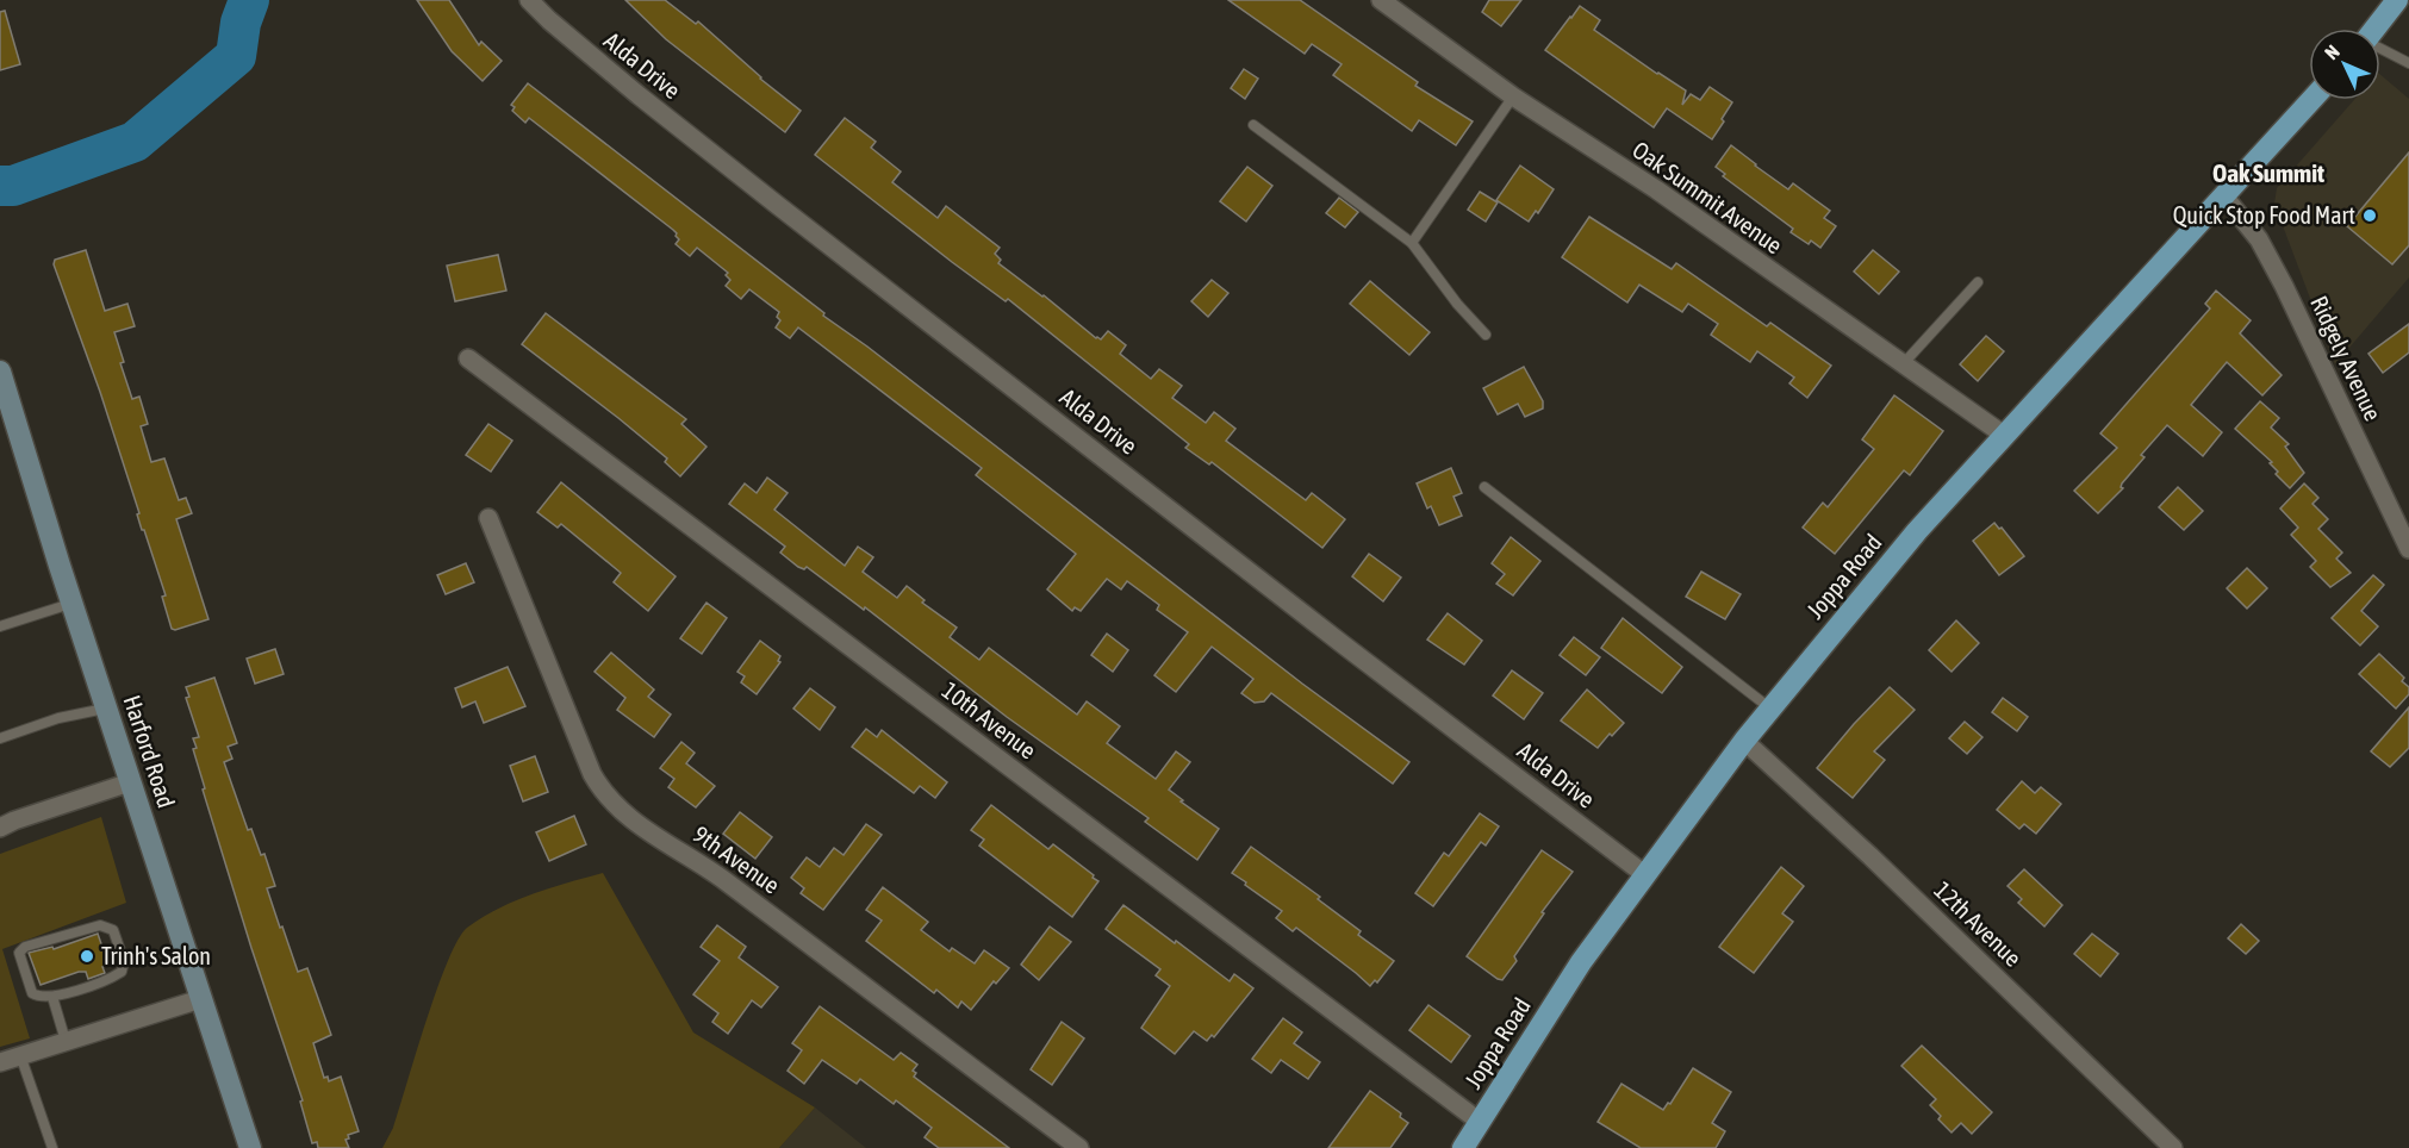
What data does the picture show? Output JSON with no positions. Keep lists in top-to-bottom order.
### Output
{
  "streets": {
    "main road": ["Joppa Road", "Harford Road"],
    "street": [
      "Alda Drive",
      "Oak Summit Avenue",
      "Ridgely Avenue",
      "10th Avenue",
      "9th Avenue",
      "12th Avenue"
    ]
  },
  "crossings": [
    ["Alda Drive", "Joppa Road"],
    ["Oak Summit Avenue", "Joppa Road"],
    ["Ridgely Avenue", "Joppa Road"],
    ["Joppa Road", "10th Avenue"],
    ["Joppa Road", "12th Avenue"]
  ],
  "districts": ["Oak Summit"],
  "places": ["Quick Stop Food Mart", "Trinh's Salon"],
  "north": "top left"
}
